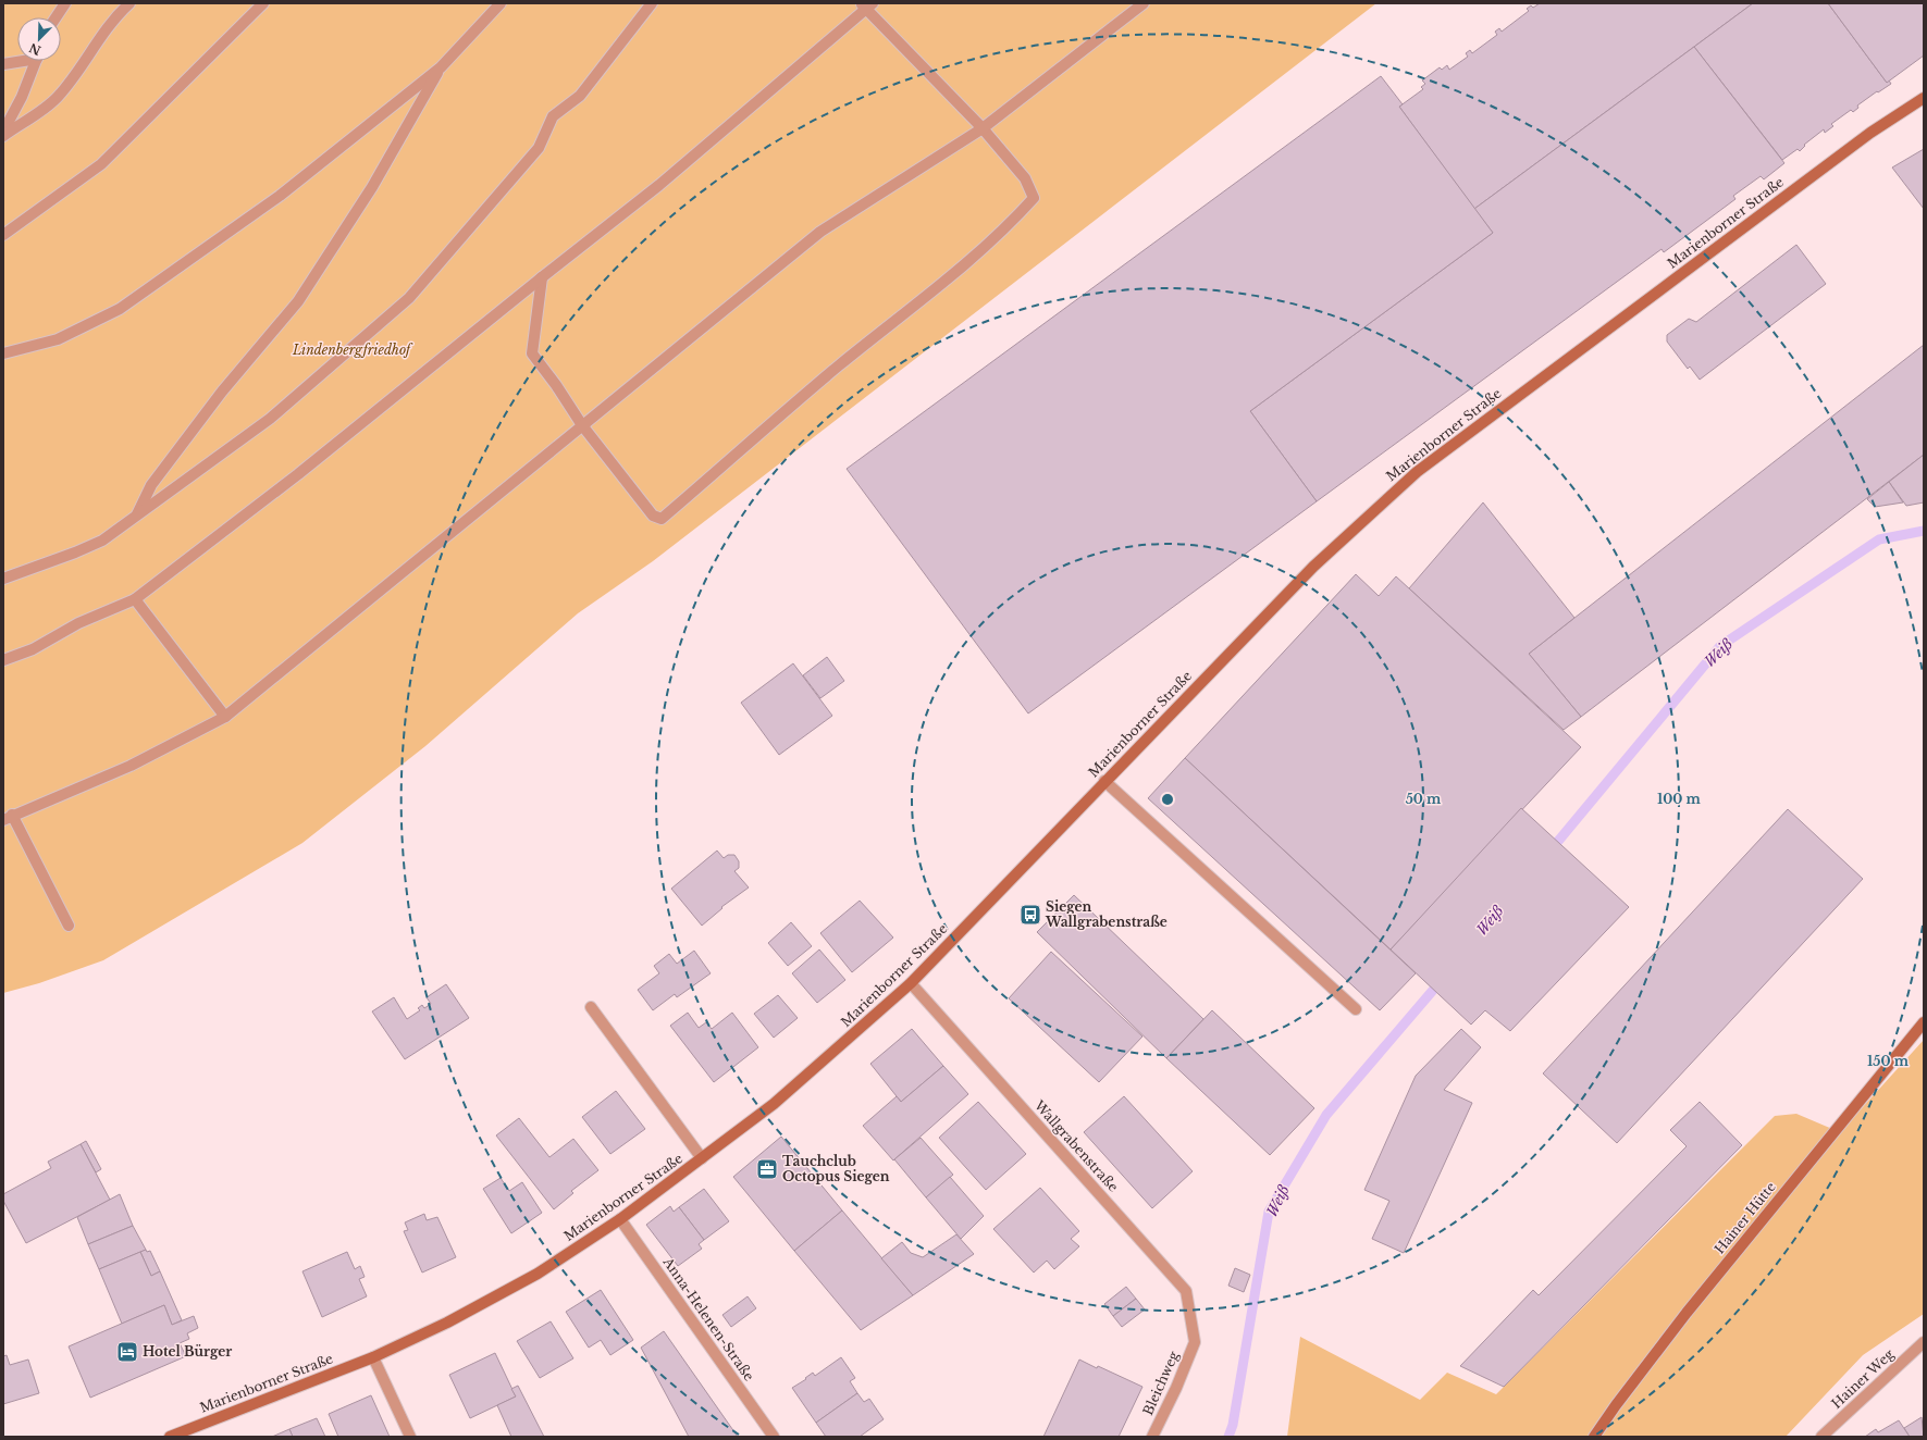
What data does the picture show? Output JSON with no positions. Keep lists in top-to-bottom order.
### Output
{
  "streets": {
    "main road": ["Marienborner Straße", "Hainer Hütte"],
    "street": [
      "Wallgrabenstraße",
      "Anna-Helenen-Straße",
      "Hainer Weg",
      "Bleichweg"
    ]
  },
  "crossings": [
    ["Marienborner Straße", "Wallgrabenstraße"],
    ["Marienborner Straße", "Anna-Helenen-Straße"],
    ["Wallgrabenstraße", "Bleichweg"]
  ],
  "water": ["Weiß"],
  "parks": ["Lindenbergfriedhof"],
  "places": {
    "bus stop": ["Siegen Wallgrabenstraße"],
    "office": ["Tauchclub Octopus Siegen"],
    "hotel": ["Hotel Bürger"]
  },
  "north": "bottom left",
  "rings": ["50 m", "100 m", "150 m"]
}
